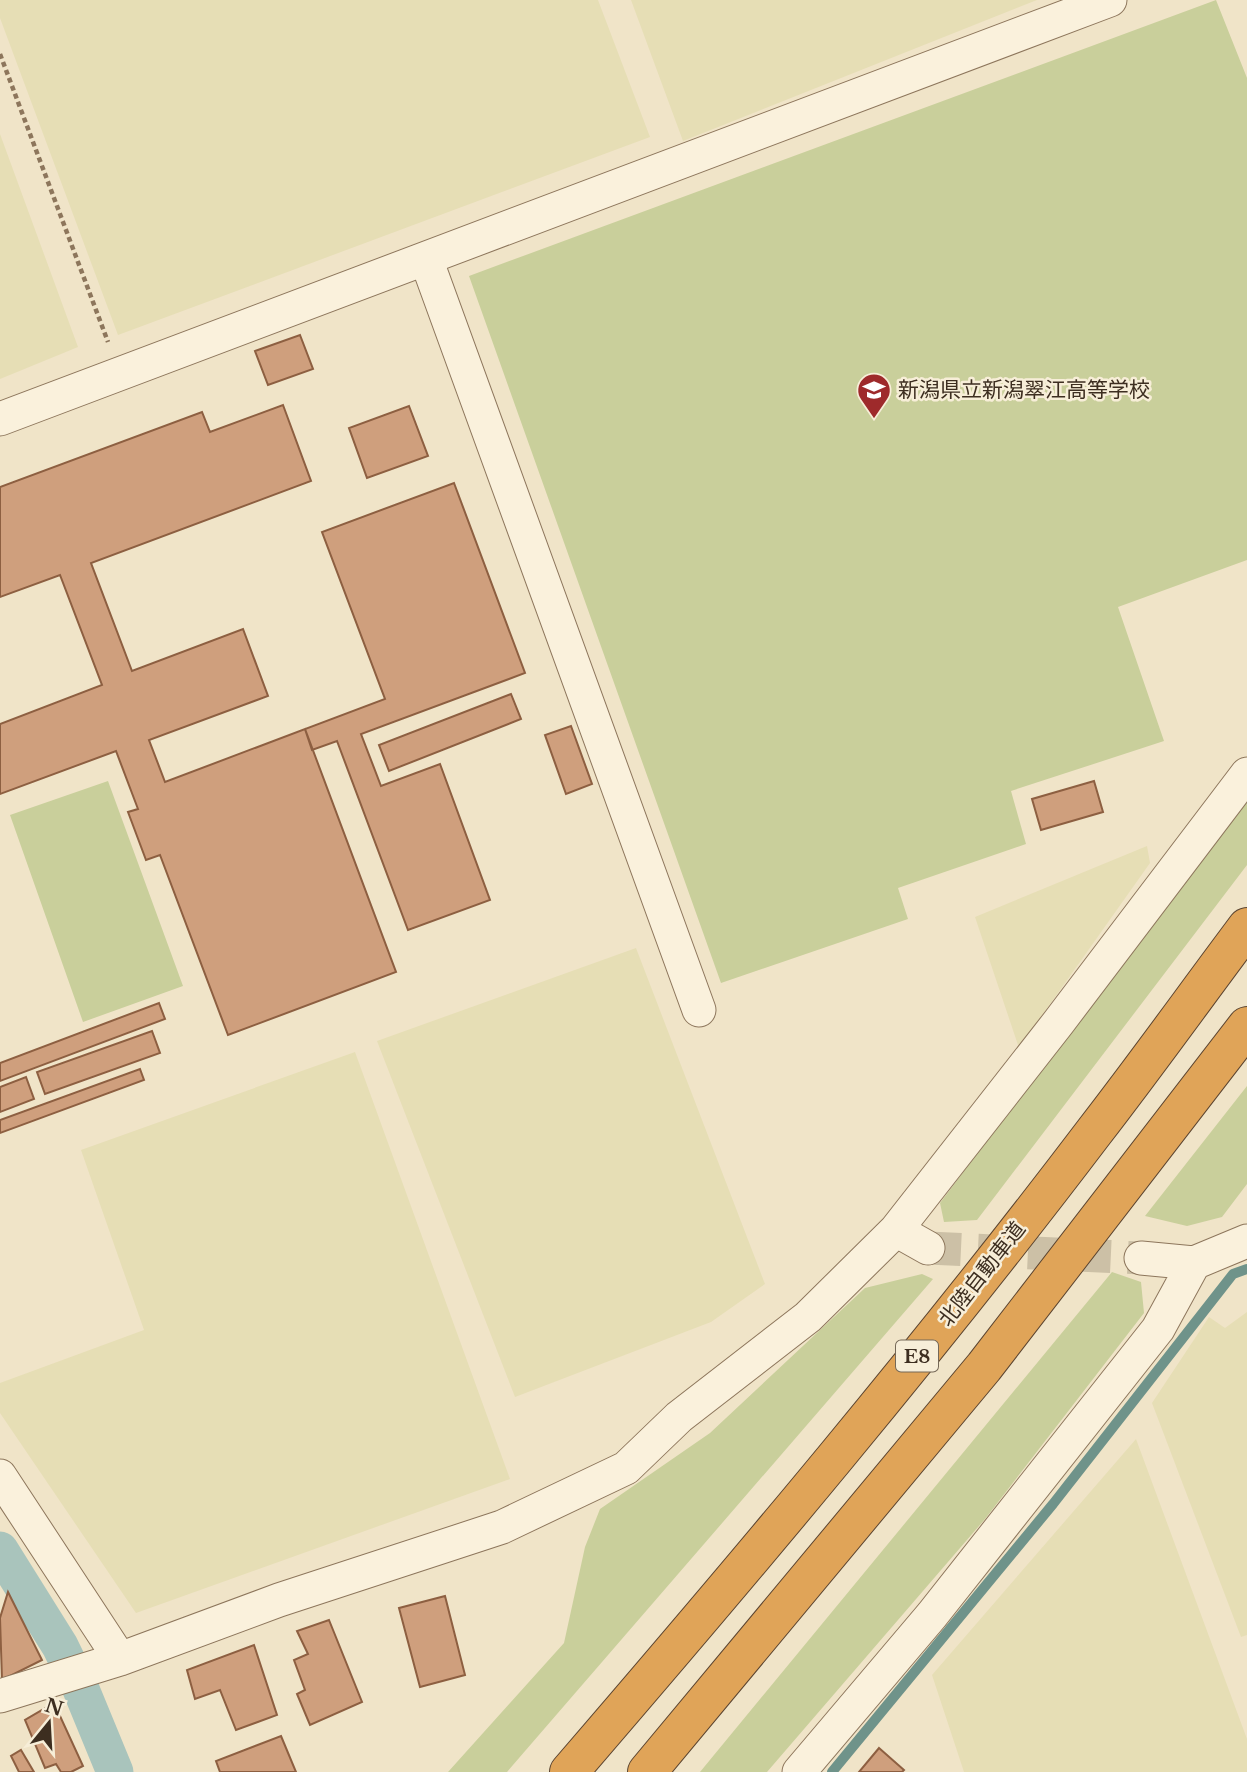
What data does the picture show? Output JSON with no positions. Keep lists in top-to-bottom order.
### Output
{
  "streets": {
    "highway": ["北陸自動車道", "E8"]
  },
  "places": {
    "school or university": ["新潟県立新潟翠江高等学校"]
  },
  "north": "top"
}
